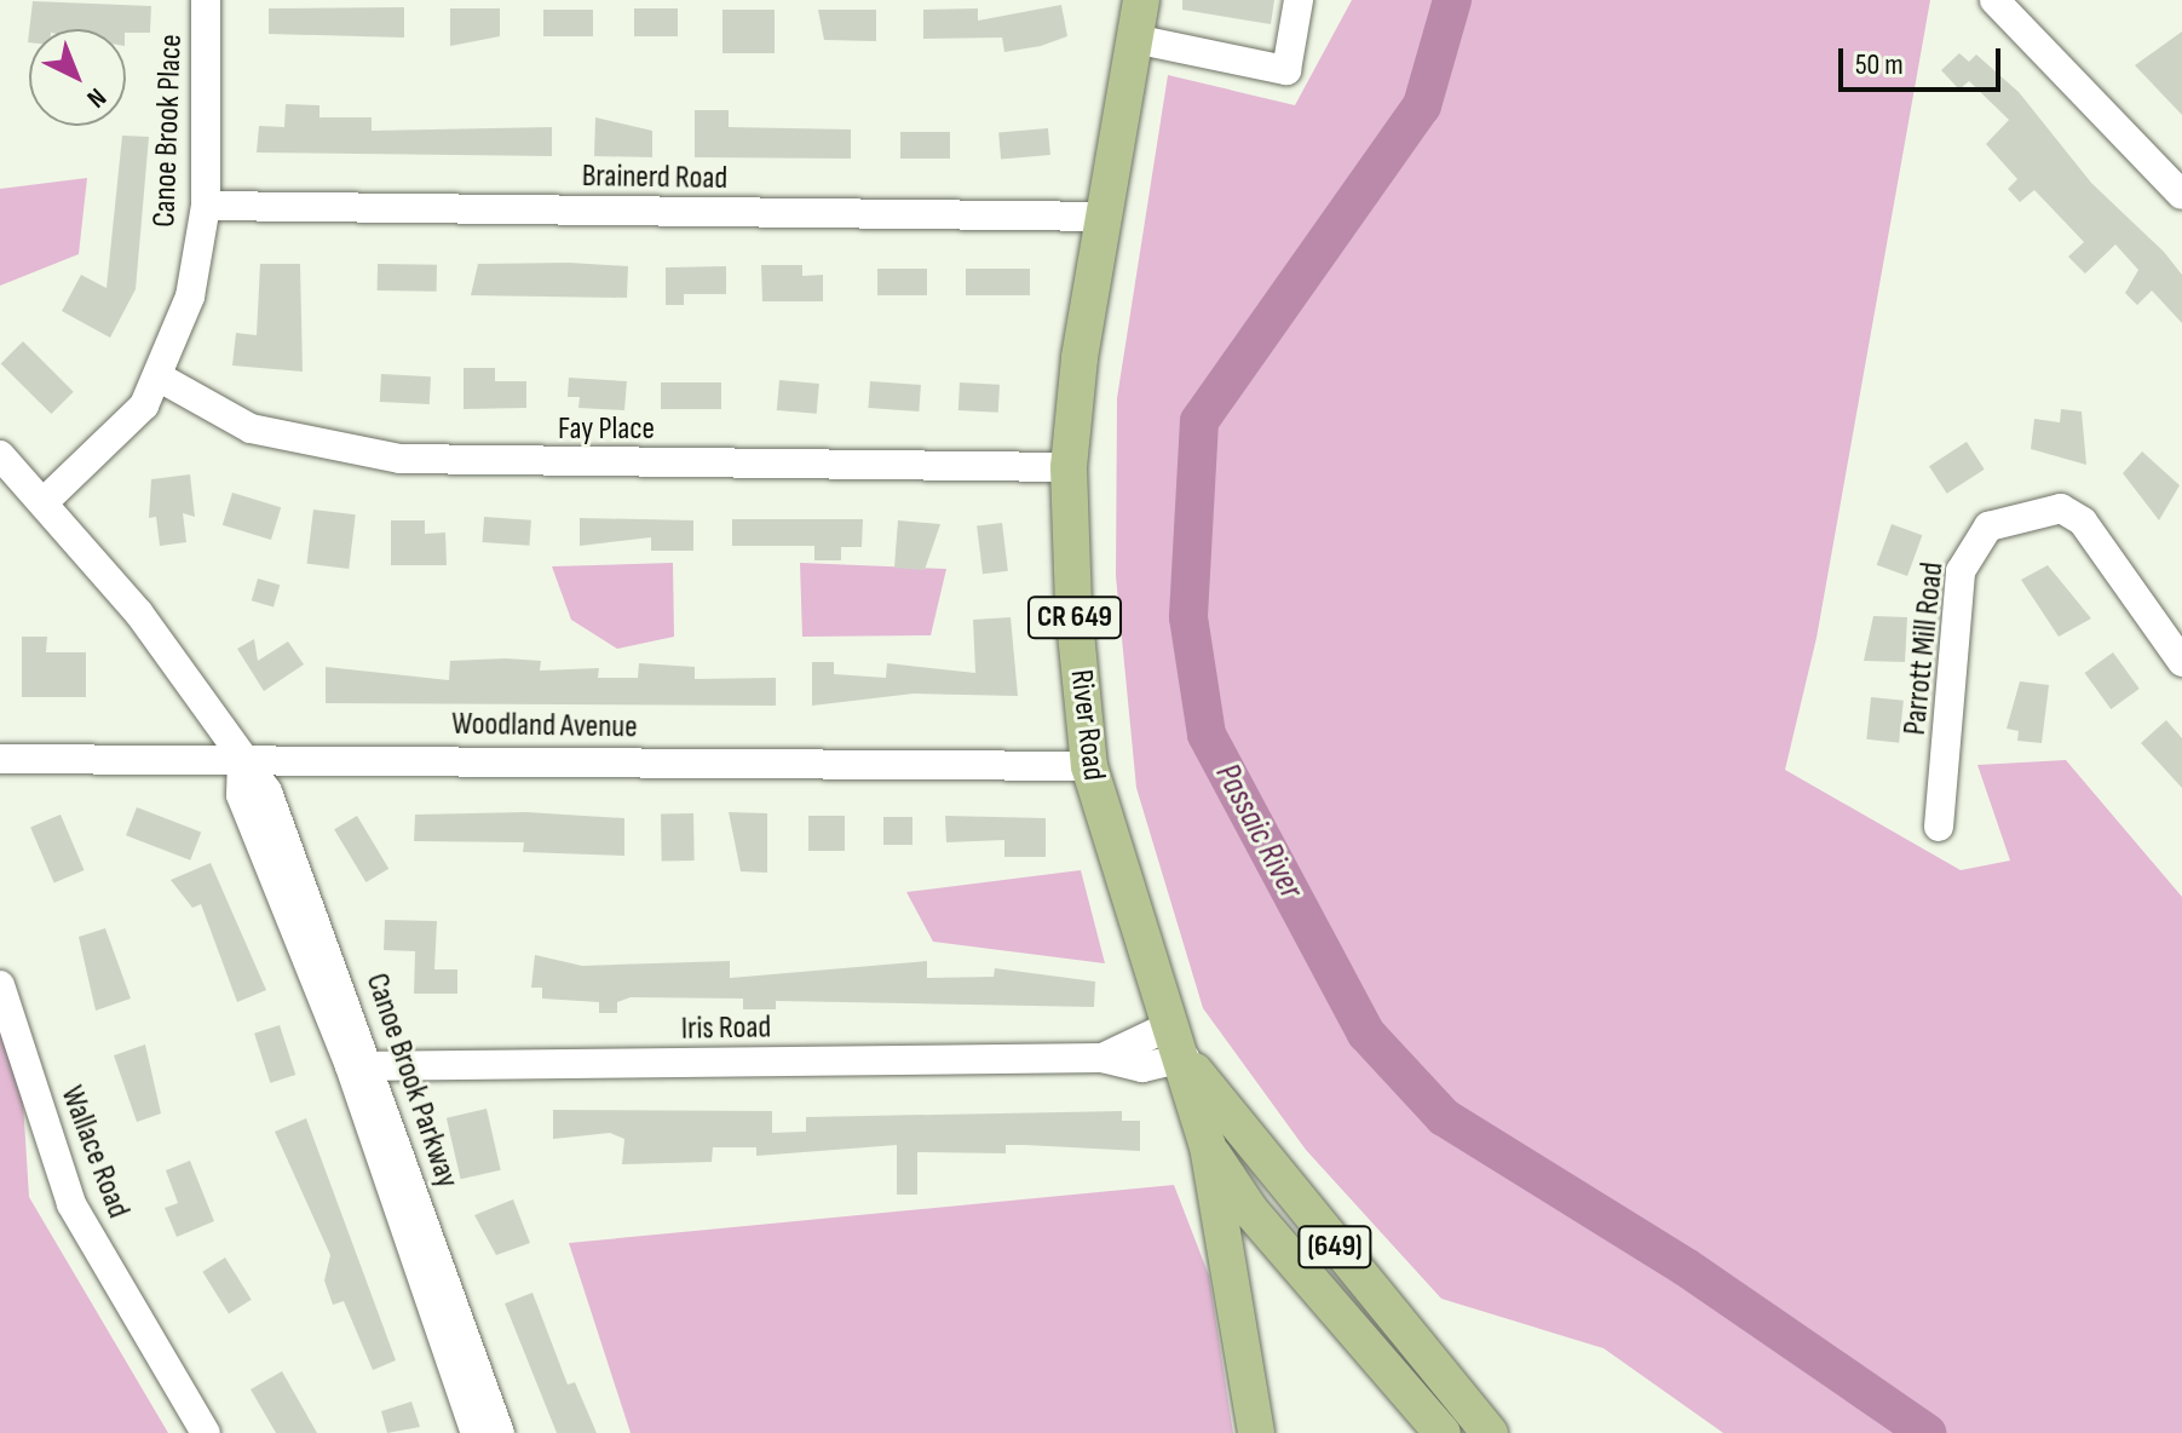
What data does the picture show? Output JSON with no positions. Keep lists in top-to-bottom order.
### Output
{
  "streets": {
    "main road": ["CR 649", "River Road", "(649)"],
    "street": [
      "Canoe Brook Place",
      "Brainerd Road",
      "Fay Place",
      "Parrott Mill Road",
      "Woodland Avenue",
      "Iris Road",
      "Canoe Brook Parkway",
      "Wallace Road"
    ]
  },
  "crossings": [
    ["Canoe Brook Place", "Brainerd Road"],
    ["Canoe Brook Place", "Fay Place"],
    ["Brainerd Road", "River Road"],
    ["Fay Place", "River Road"],
    ["River Road", "Woodland Avenue"],
    ["River Road", "Iris Road"],
    ["River Road", "(649)"],
    ["Woodland Avenue", "Canoe Brook Parkway"],
    ["Iris Road", "Canoe Brook Parkway"],
    ["Iris Road", "(649)"]
  ],
  "water": ["Passaic River"],
  "scale_bar": "50 m",
  "north": "bottom right"
}
